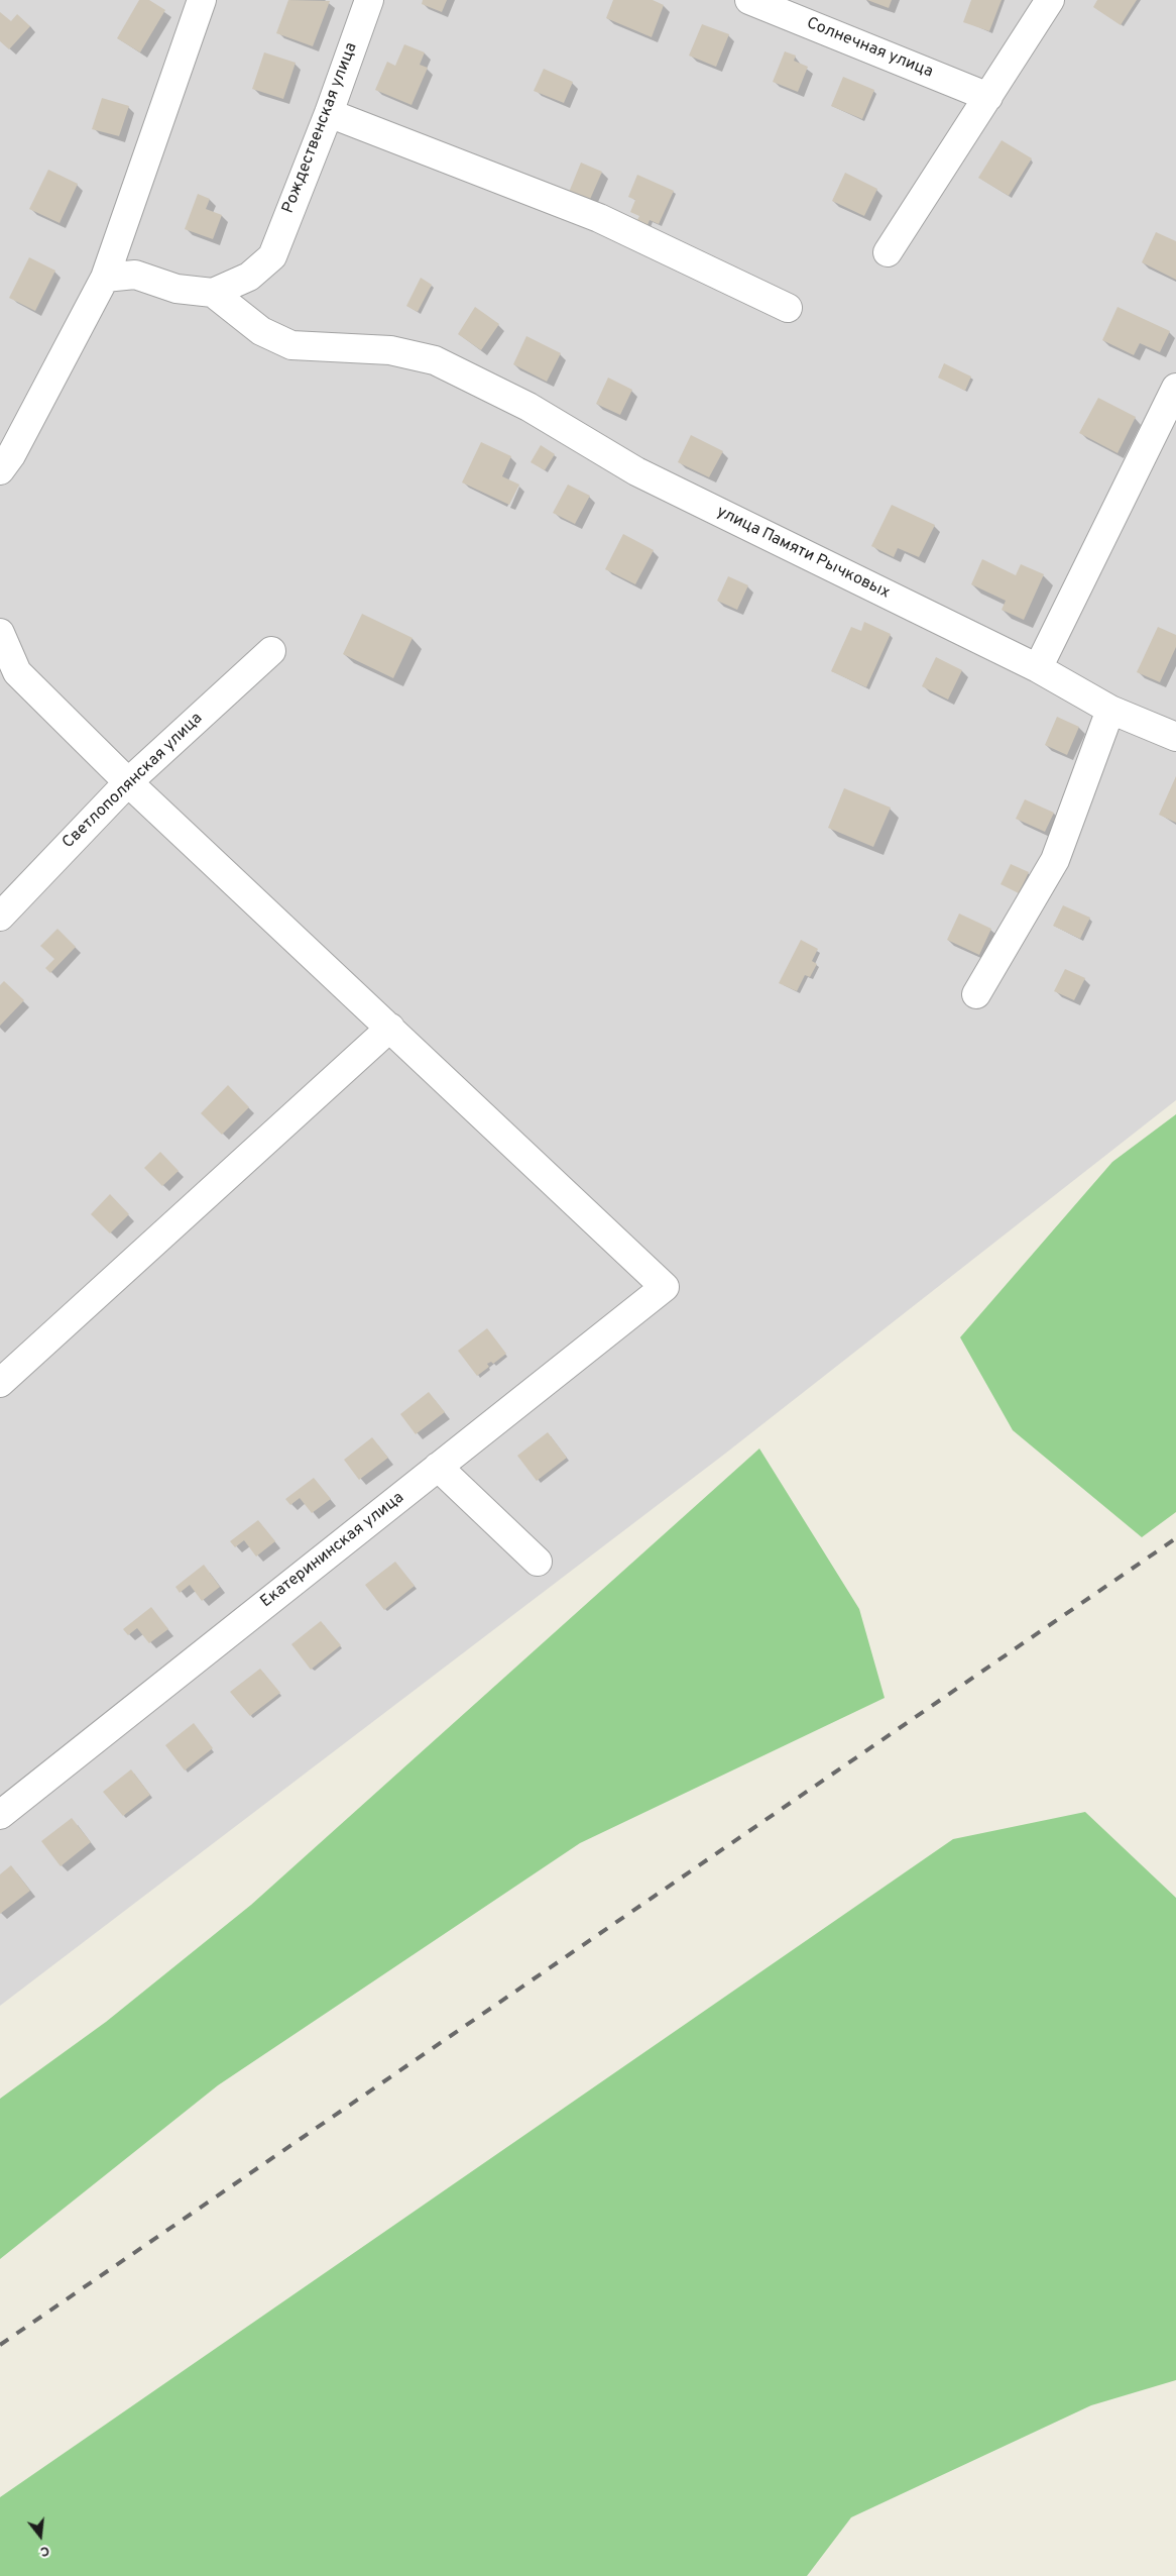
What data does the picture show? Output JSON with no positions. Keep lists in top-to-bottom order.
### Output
{
  "streets": {
    "street": [
      "Солнечная улица",
      "Рождественская улица",
      "улица Памяти Рычковых",
      "Светлополянская улица",
      "Екатерининская улица"
    ]
  },
  "crossings": [
    ["Рождественская улица", "улица Памяти Рычковых"]
  ],
  "north": "bottom"
}
